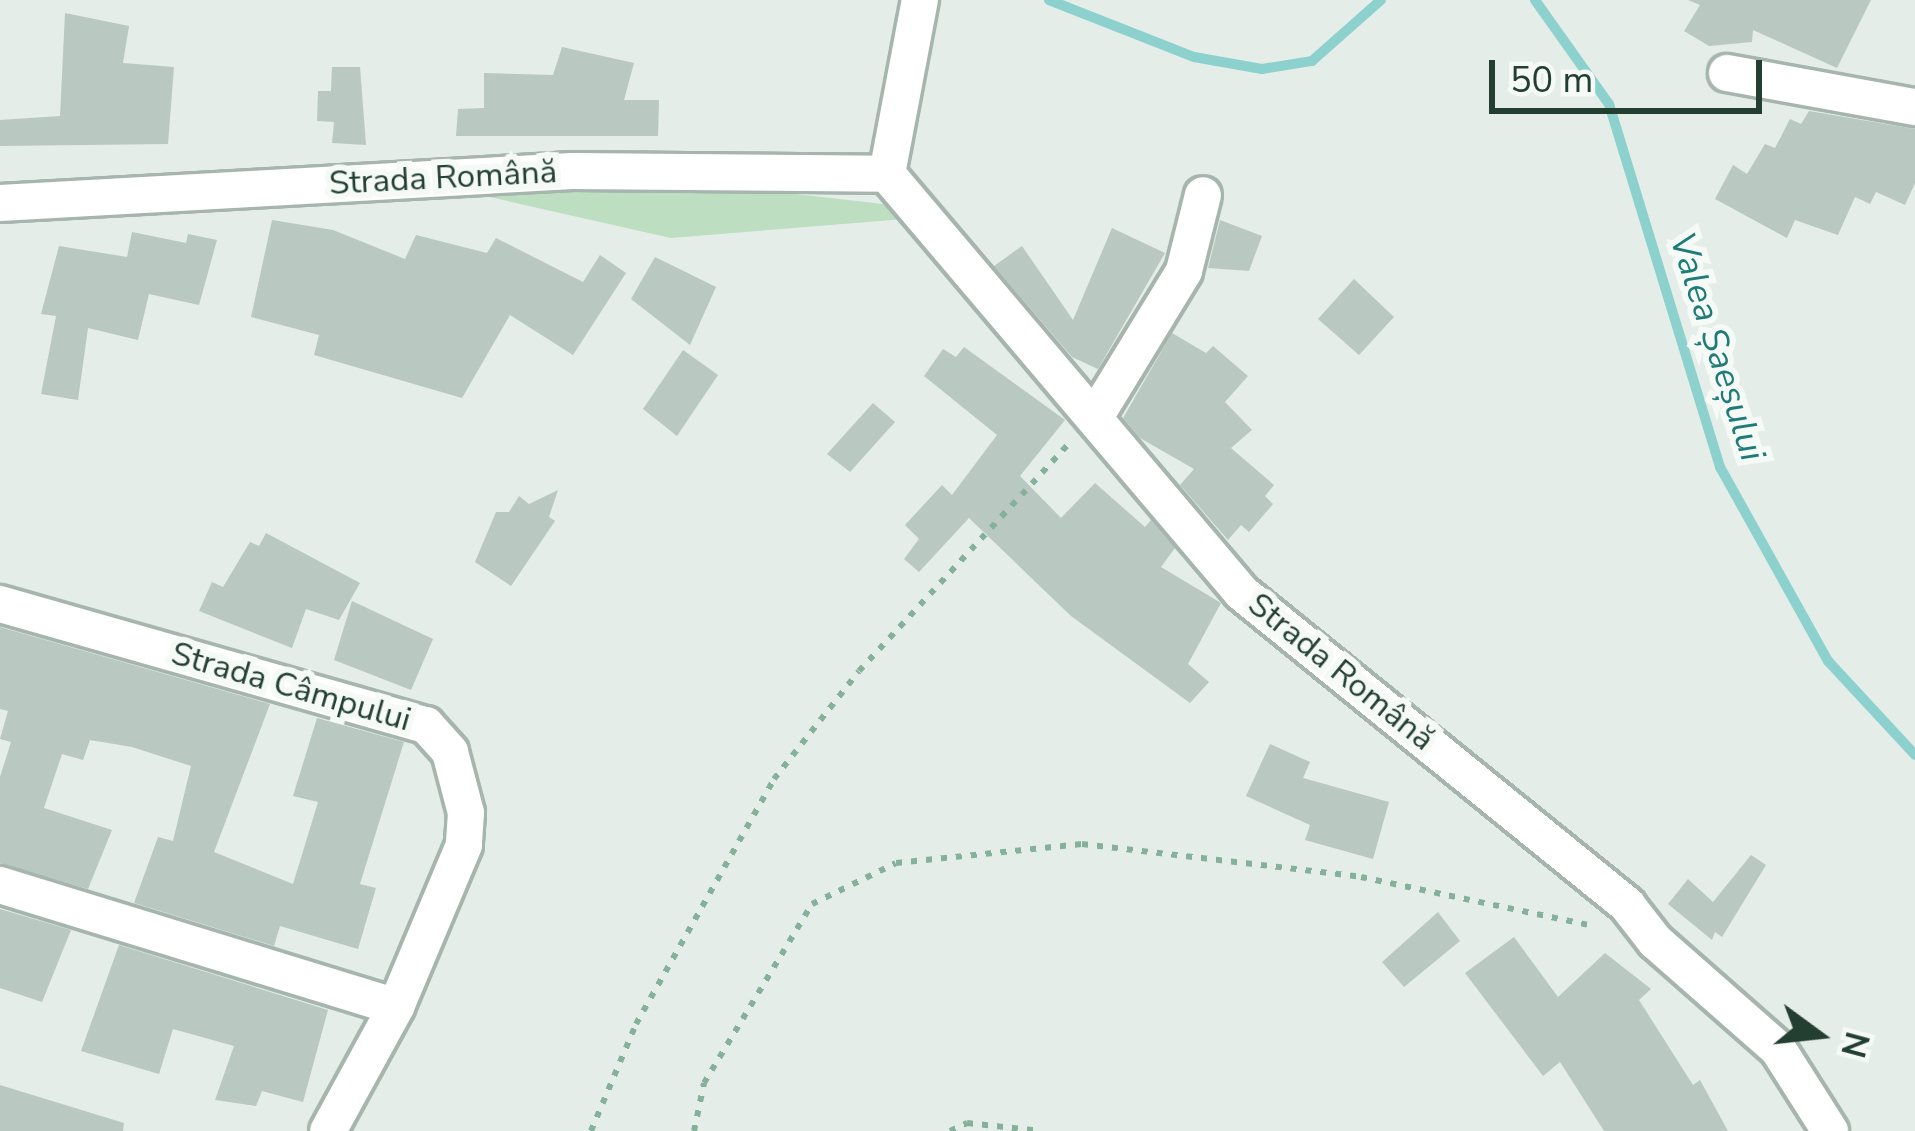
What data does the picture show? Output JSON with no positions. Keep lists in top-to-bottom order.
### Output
{
  "streets": {
    "street": ["Strada Română", "Strada Câmpului"]
  },
  "water": ["Valea Șaeșului"],
  "scale_bar": "50 m",
  "north": "right"
}
